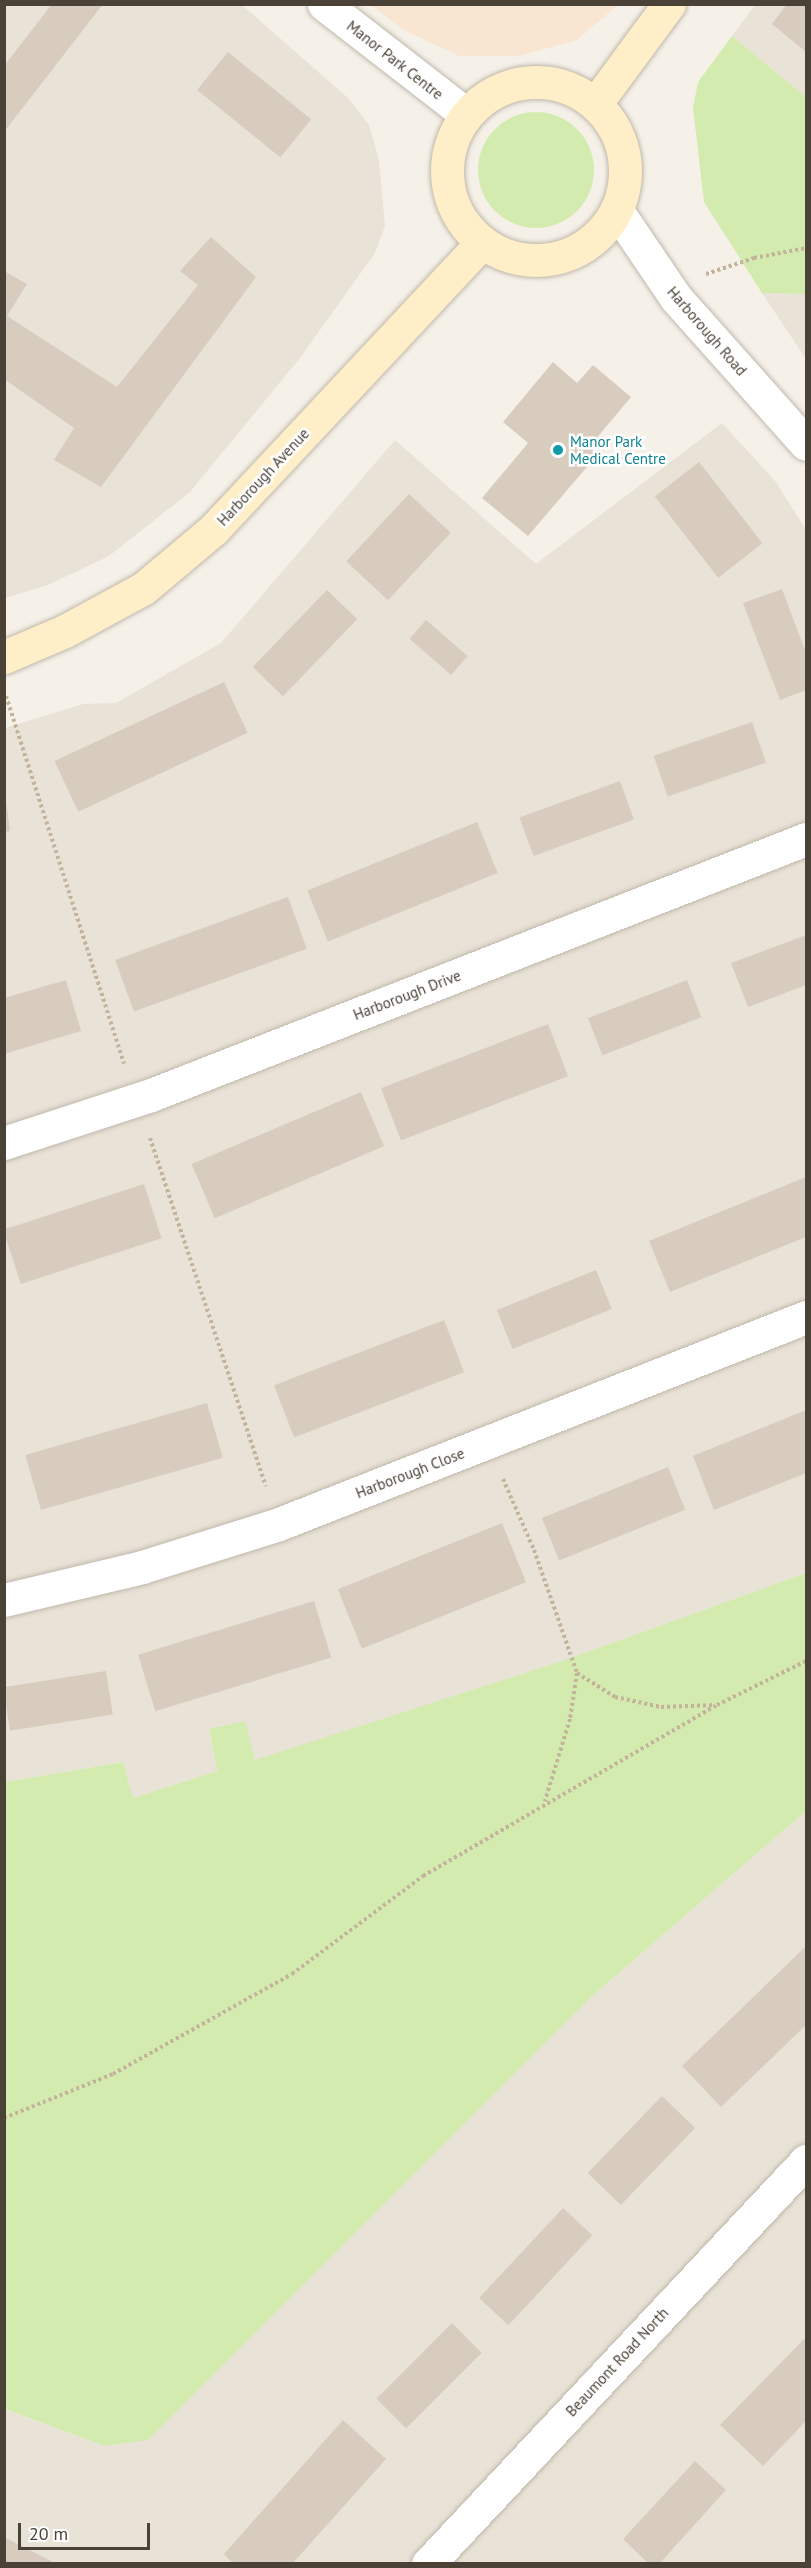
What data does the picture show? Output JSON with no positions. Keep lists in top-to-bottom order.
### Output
{
  "streets": {
    "street": [
      "Manor Park Centre",
      "Harborough Road",
      "Harborough Avenue",
      "Harborough Drive",
      "Harborough Close",
      "Beaumont Road North"
    ]
  },
  "crossings": [
    ["Manor Park Centre", "Harborough Road"],
    ["Manor Park Centre", "Harborough Avenue"],
    ["Harborough Road", "Harborough Avenue"]
  ],
  "places": ["Manor Park Medical Centre"],
  "scale_bar": "20 m"
}
